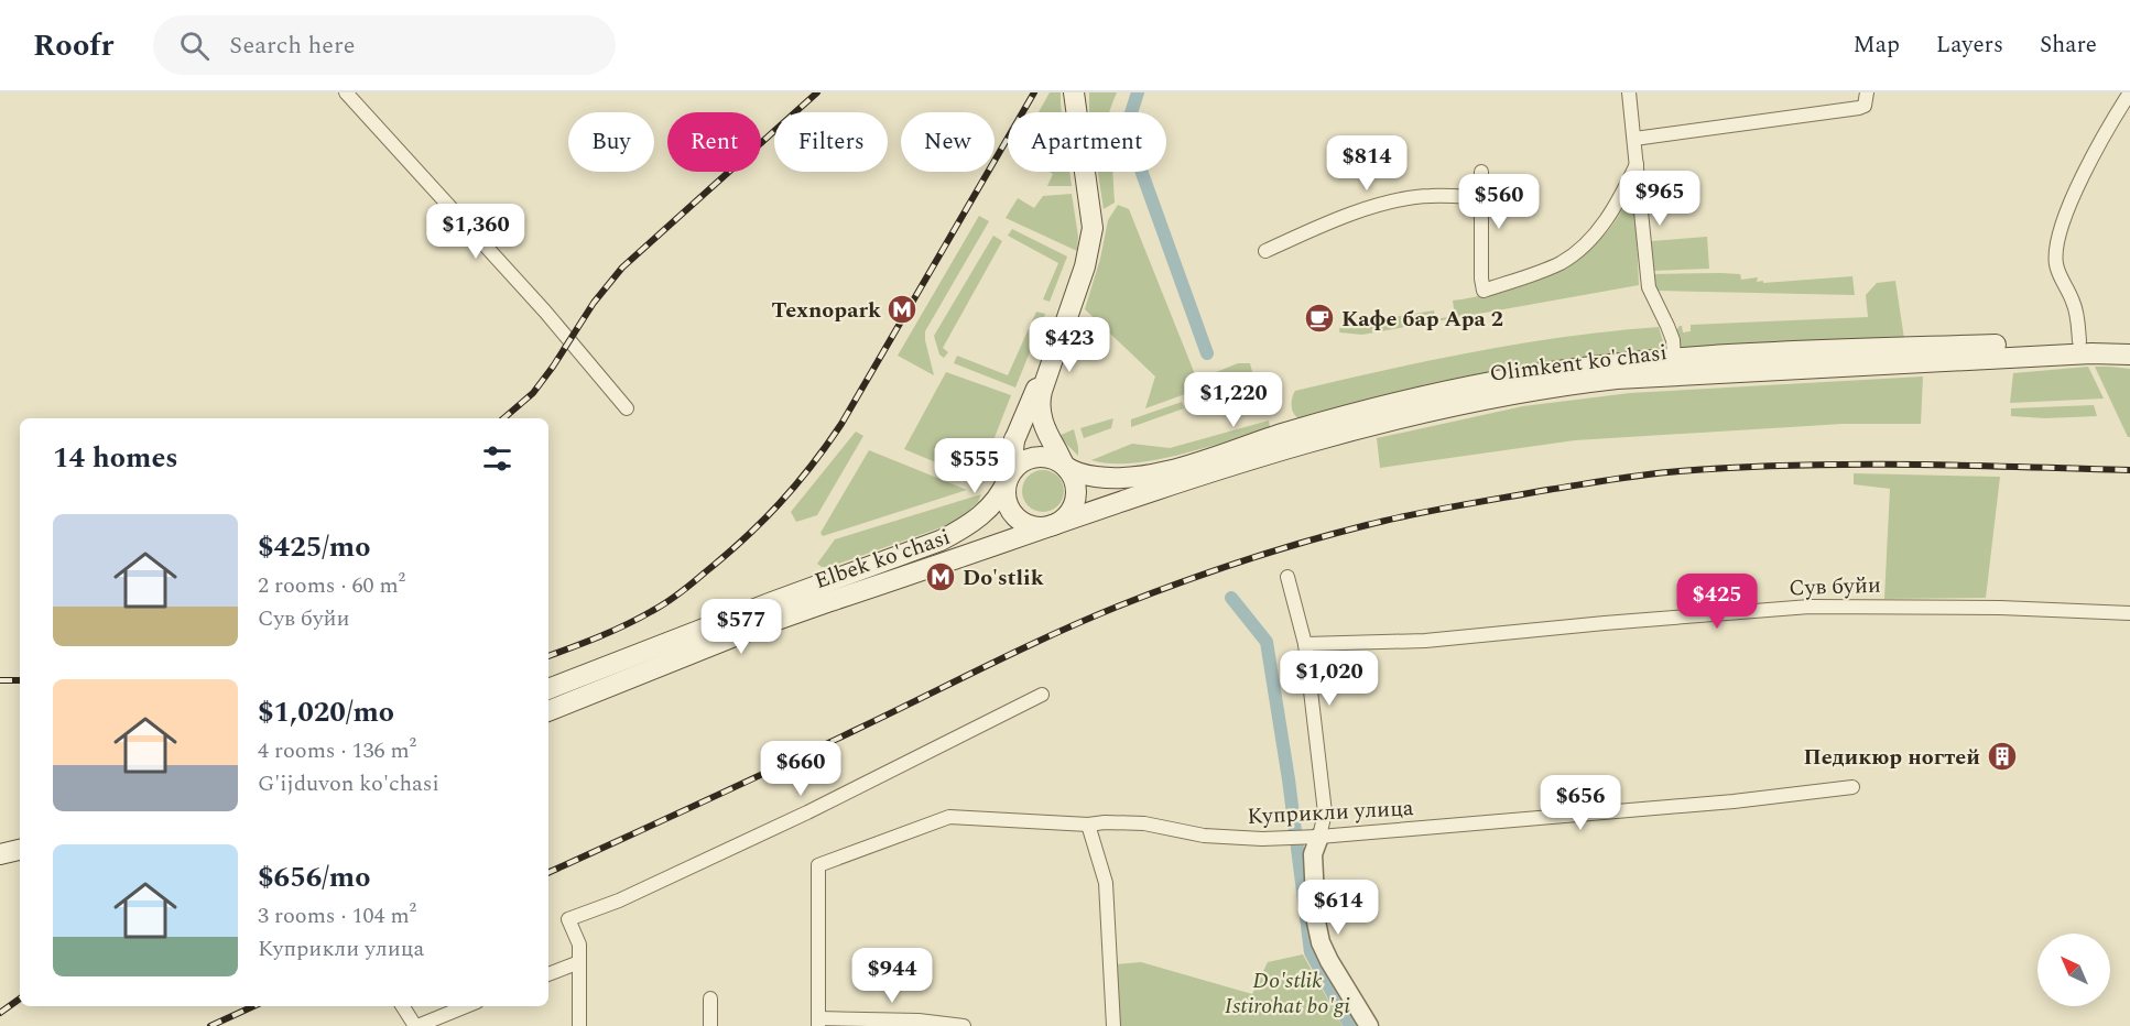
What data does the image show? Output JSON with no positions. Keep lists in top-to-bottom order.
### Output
{
  "streets": {
    "main road": ["Olimkent ko'chasi", "Elbek ko'chasi"],
    "street": ["Сув буйи", "Куприкли улица"]
  },
  "crossings": [
    ["Olimkent ko'chasi", "Elbek ko'chasi"]
  ],
  "parks": ["Do'stlik Istirohat bo'gi"],
  "places": {
    "metro station": ["Texnopark", "Do'stlik"],
    "cafe": ["Кафе бар Ара 2"],
    "building": ["Педикюр ногтей"]
  },
  "north": "top left",
  "page": {
    "header": "Roofr",
    "search": "Search here",
    "nav": ["Map", "Layers", "Share"],
    "chip": [
      "Buy",
      "Rent",
      "Filters",
      "New",
      "Apartment"
    ],
    "price": [
      "$814",
      "$965",
      "$560",
      "$1,360",
      "$423",
      "$1,220",
      "$555",
      "$425",
      "$577",
      "$1,020",
      "$660",
      "$656",
      "$614",
      "$944"
    ],
    "heading": "14 homes",
    "list": [
      {
        "name": "$425/mo",
        "note": "2 rooms · 60 m² · Сув буйи"
      },
      {
        "name": "$1,020/mo",
        "note": "4 rooms · 136 m² · G'ijduvon ko'chasi"
      },
      {
        "name": "$656/mo",
        "note": "3 rooms · 104 m² · Куприкли улица"
      }
    ]
  }
}
